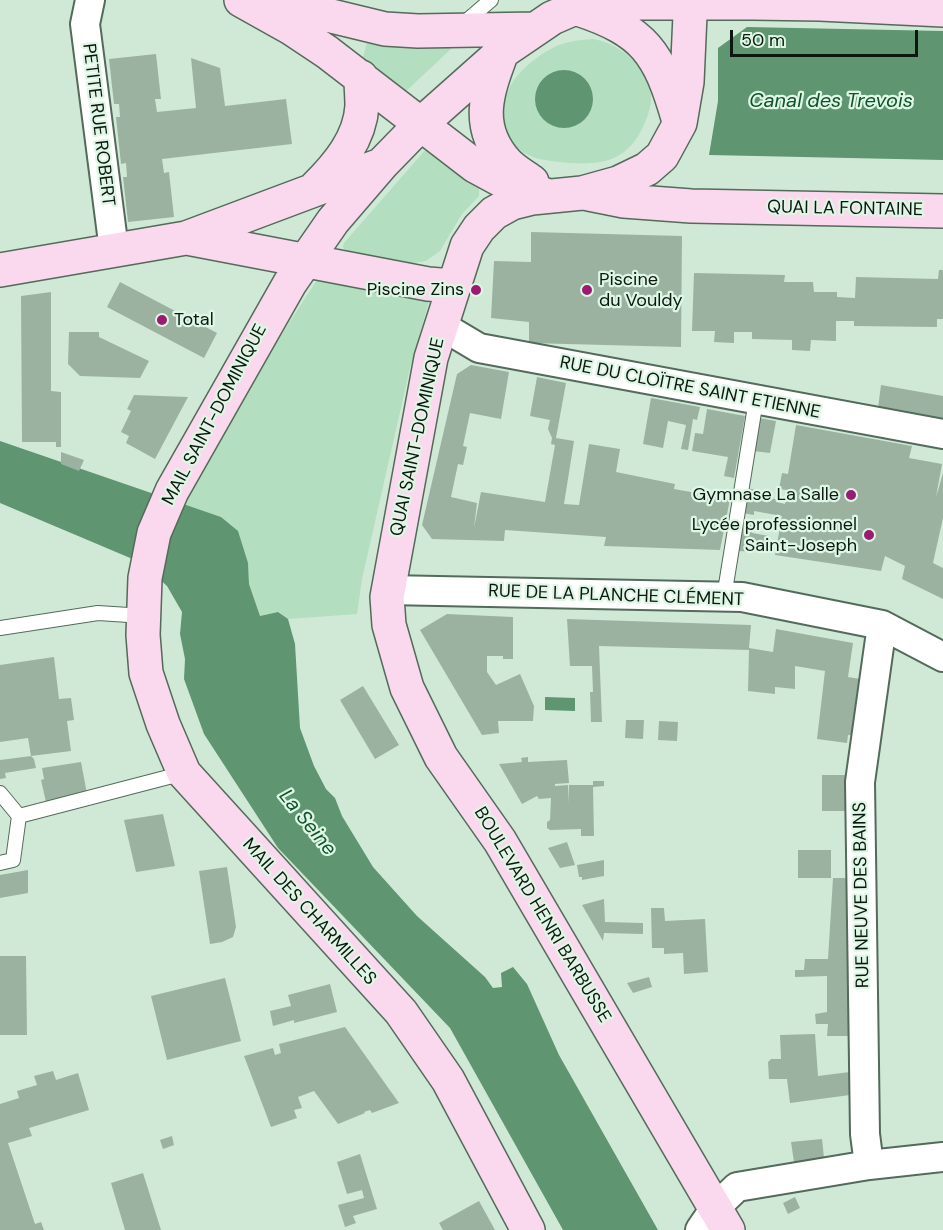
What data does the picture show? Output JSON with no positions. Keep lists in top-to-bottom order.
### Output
{
  "streets": {
    "main road": [
      "QUAI LA FONTAINE",
      "MAIL SAINT-DOMINIQUE",
      "QUAI SAINT-DOMINIQUE",
      "MAIL DES CHARMILLES",
      "BOULEVARD HENRI BARBUSSE"
    ],
    "street": [
      "PETITE RUE ROBERT",
      "RUE DU CLOÏTRE SAINT ETIENNE",
      "RUE DE LA PLANCHE CLÉMENT",
      "RUE NEUVE DES BAINS"
    ]
  },
  "crossings": [
    ["QUAI LA FONTAINE", "MAIL SAINT-DOMINIQUE"],
    ["QUAI LA FONTAINE", "QUAI SAINT-DOMINIQUE"],
    ["RUE DU CLOÏTRE SAINT ETIENNE", "QUAI SAINT-DOMINIQUE"],
    ["MAIL SAINT-DOMINIQUE", "QUAI SAINT-DOMINIQUE"],
    ["MAIL SAINT-DOMINIQUE", "MAIL DES CHARMILLES"],
    ["QUAI SAINT-DOMINIQUE", "RUE DE LA PLANCHE CLÉMENT"],
    ["QUAI SAINT-DOMINIQUE", "BOULEVARD HENRI BARBUSSE"],
    ["RUE DE LA PLANCHE CLÉMENT", "RUE NEUVE DES BAINS"],
    ["RUE DE LA PLANCHE CLÉMENT", "BOULEVARD HENRI BARBUSSE"]
  ],
  "water": ["Canal des Trevois", "La Seine"],
  "places": [
    "Piscine Zins",
    "Piscine du Vouldy",
    "Total",
    "Gymnase La Salle",
    "Lycée professionnel Saint-Joseph"
  ],
  "scale_bar": "50 m"
}
